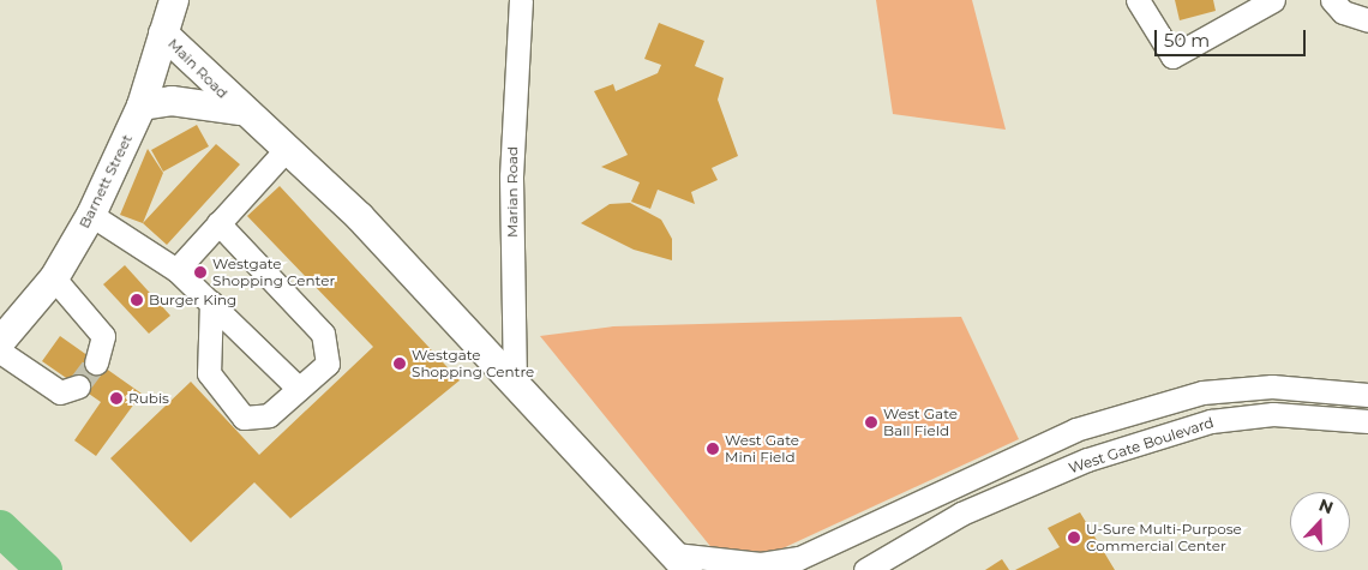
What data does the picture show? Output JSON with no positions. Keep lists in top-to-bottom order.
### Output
{
  "streets": {
    "main road": ["Main Road", "Barnett Street"],
    "street": ["Marian Road", "West Gate Boulevard"]
  },
  "crossings": [
    ["Main Road", "Barnett Street"]
  ],
  "places": [
    "Westgate Shopping Center",
    "Burger King",
    "Westgate Shopping Centre",
    "Rubis",
    "West Gate Ball Field",
    "West Gate Mini Field",
    "U-Sure Multi-Purpose Commercial Center"
  ],
  "scale_bar": "50 m",
  "north": "top"
}
